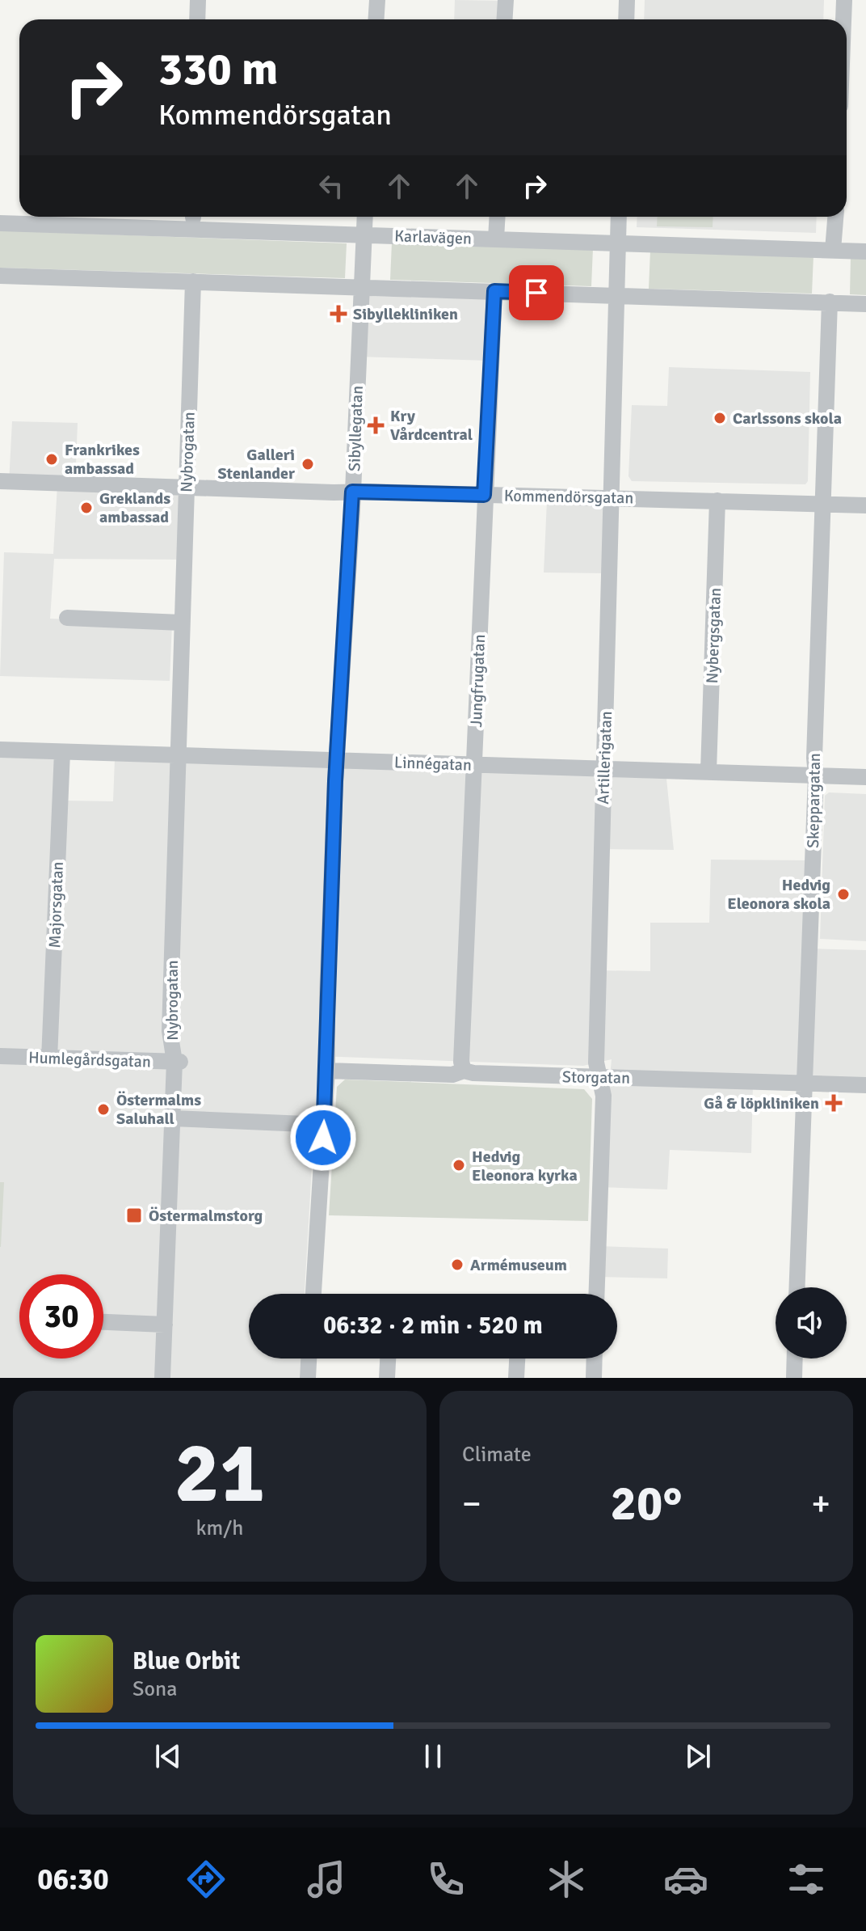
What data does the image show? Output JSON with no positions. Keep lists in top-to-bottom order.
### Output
{
  "streets": {
    "street": [
      "Karlavägen",
      "Sibyllegatan",
      "Nybrogatan",
      "Kommendörsgatan",
      "Nybergsgatan",
      "Jungfrugatan",
      "Artillerigatan",
      "Linnégatan",
      "Skeppargatan",
      "Majorsgatan",
      "Humlegårdsgatan",
      "Storgatan"
    ]
  },
  "crossings": [
    ["Karlavägen", "Sibyllegatan"],
    ["Karlavägen", "Artillerigatan"],
    ["Sibyllegatan", "Kommendörsgatan"],
    ["Sibyllegatan", "Linnégatan"],
    ["Sibyllegatan", "Storgatan"],
    ["Nybrogatan", "Kommendörsgatan"],
    ["Nybrogatan", "Linnégatan"],
    ["Nybrogatan", "Humlegårdsgatan"],
    ["Kommendörsgatan", "Nybergsgatan"],
    ["Kommendörsgatan", "Jungfrugatan"],
    ["Kommendörsgatan", "Artillerigatan"],
    ["Kommendörsgatan", "Skeppargatan"],
    ["Nybergsgatan", "Linnégatan"],
    ["Jungfrugatan", "Linnégatan"],
    ["Jungfrugatan", "Storgatan"],
    ["Artillerigatan", "Linnégatan"],
    ["Artillerigatan", "Storgatan"],
    ["Linnégatan", "Skeppargatan"],
    ["Linnégatan", "Majorsgatan"],
    ["Skeppargatan", "Storgatan"],
    ["Majorsgatan", "Humlegårdsgatan"]
  ],
  "places": {
    "health": ["Sibyllekliniken", "Kry Vårdcentral", "Gå & löpkliniken"],
    "other": [
      "Carlssons skola",
      "Frankrikes ambassad",
      "Galleri Stenlander",
      "Greklands ambassad",
      "Hedvig Eleonora skola",
      "Östermalms Saluhall",
      "Hedvig Eleonora kyrka",
      "Armémuseum"
    ],
    "transit": ["Östermalmstorg"]
  },
  "page": {
    "turn": ["330 m", "Kommendörsgatan"],
    "limit": "30",
    "trip": "06:32 · 2 min · 520 m",
    "tile": [
      ["21", "km/h"],
      "Climate"
    ],
    "heat": ["−", "20°", "+"],
    "song": ["Blue Orbit", "Sona"],
    "tabs": "06:30"
  }
}
